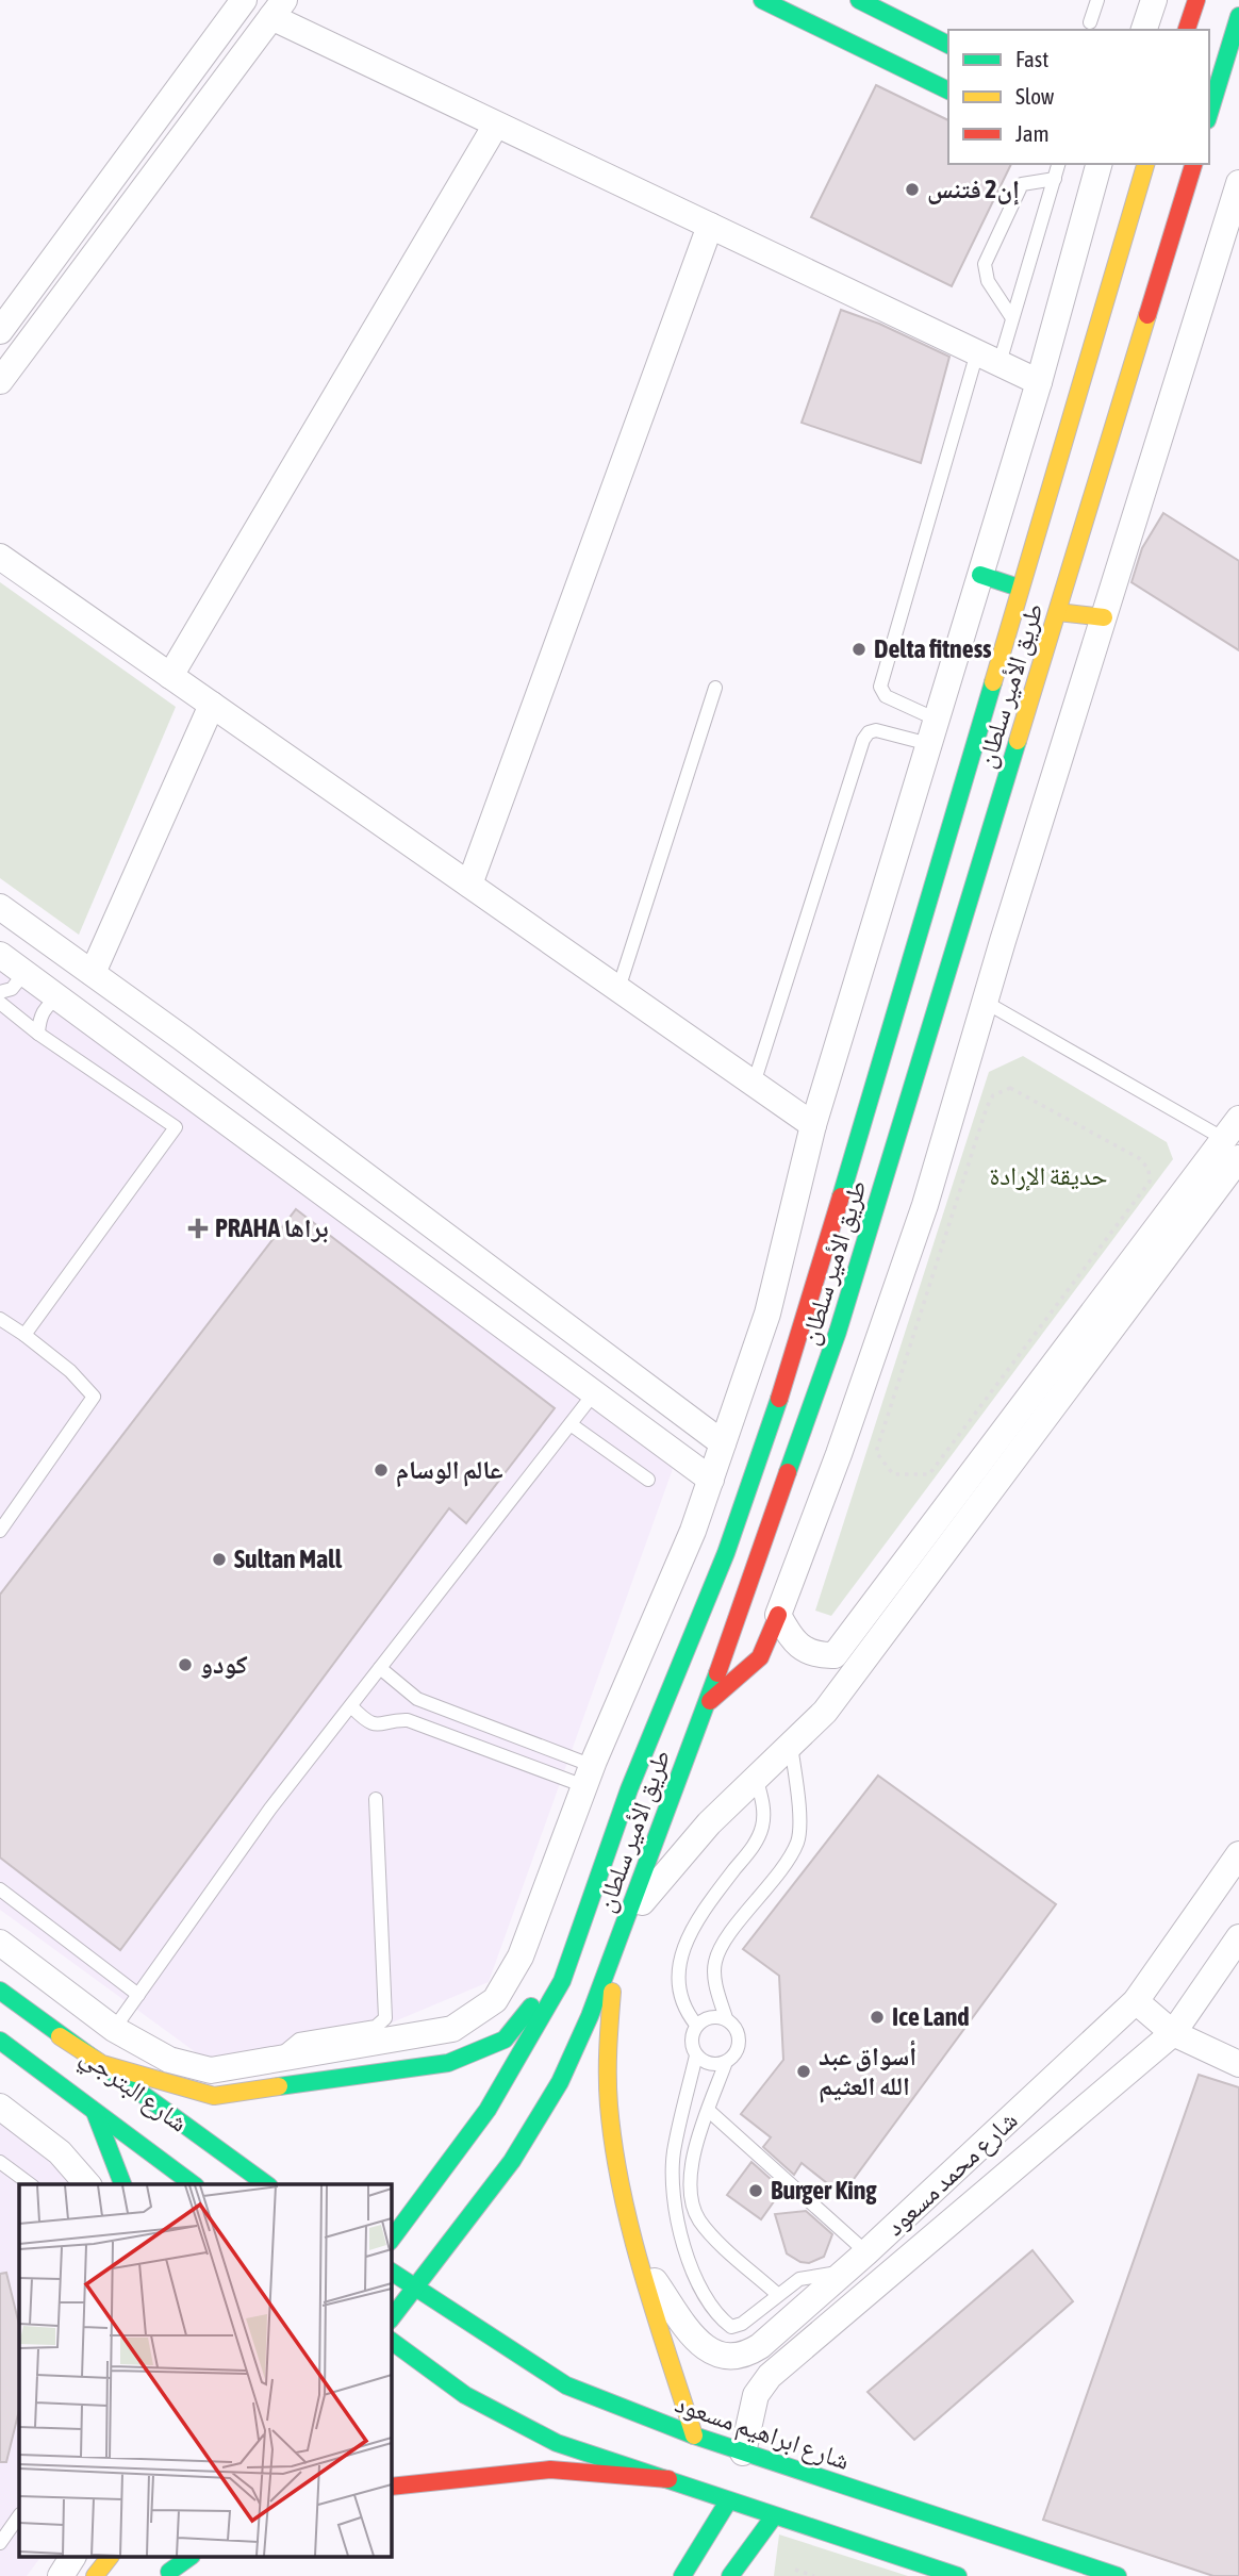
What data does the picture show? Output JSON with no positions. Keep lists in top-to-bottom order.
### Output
{
  "streets": {
    "main road": ["طريق الأمير سلطان", "شارع البترجي", "شارع ابراهيم مسعود"],
    "street": ["شارع محمد مسعود"]
  },
  "crossings": [
    ["طريق الأمير سلطان", "شارع ابراهيم مسعود"],
    ["شارع محمد مسعود", "شارع ابراهيم مسعود"]
  ],
  "parks": ["حديقة الإرادة"],
  "places": {
    "other": [
      "إن2 فتنس",
      "Delta fitness",
      "عالم الوسام",
      "Sultan Mall",
      "كودو",
      "Ice Land",
      "أسواق عبد الله العثيم",
      "Burger King"
    ],
    "health": ["PRAHA براها"]
  },
  "legend": ["Fast", "Slow", "Jam"]
}
